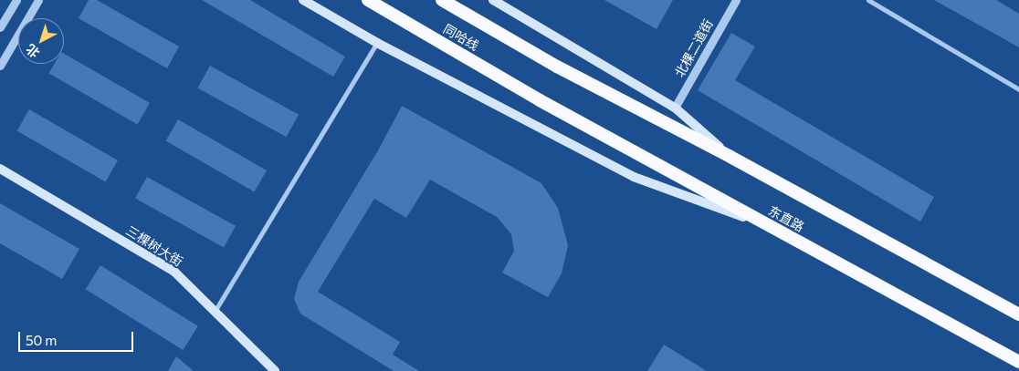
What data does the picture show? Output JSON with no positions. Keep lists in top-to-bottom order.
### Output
{
  "streets": {
    "highway": ["同哈线", "东直路"],
    "main road": ["三棵树大街"],
    "street": ["北棵二道街"]
  },
  "crossings": [
    ["同哈线", "东直路"]
  ],
  "scale_bar": "50 m",
  "north": "bottom left"
}
